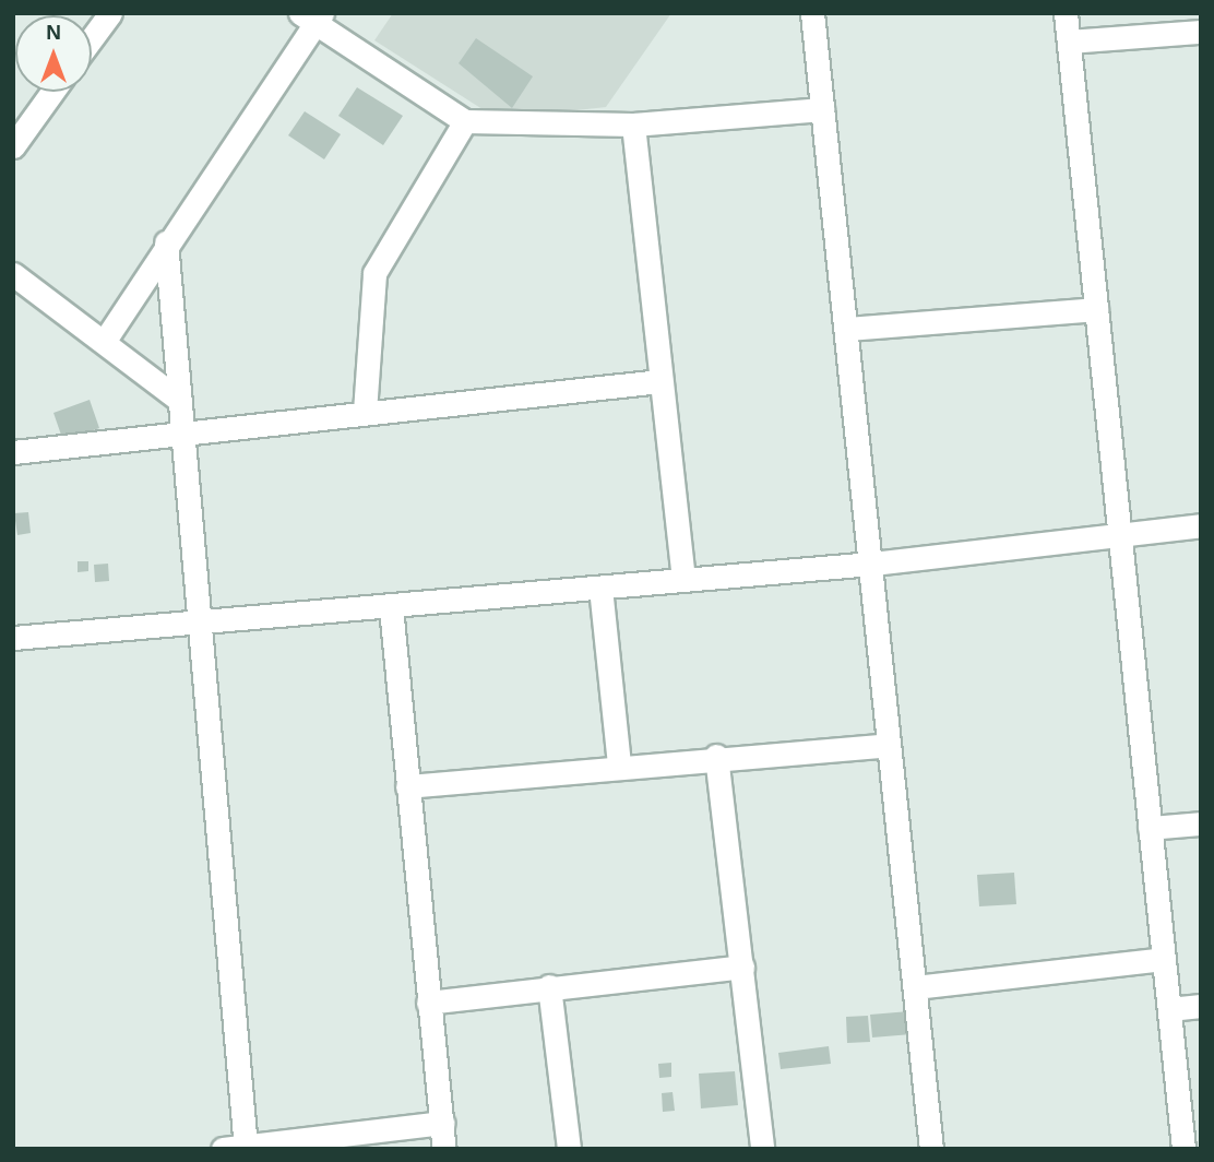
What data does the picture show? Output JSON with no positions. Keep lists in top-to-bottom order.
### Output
{
  "north": "top"
}
